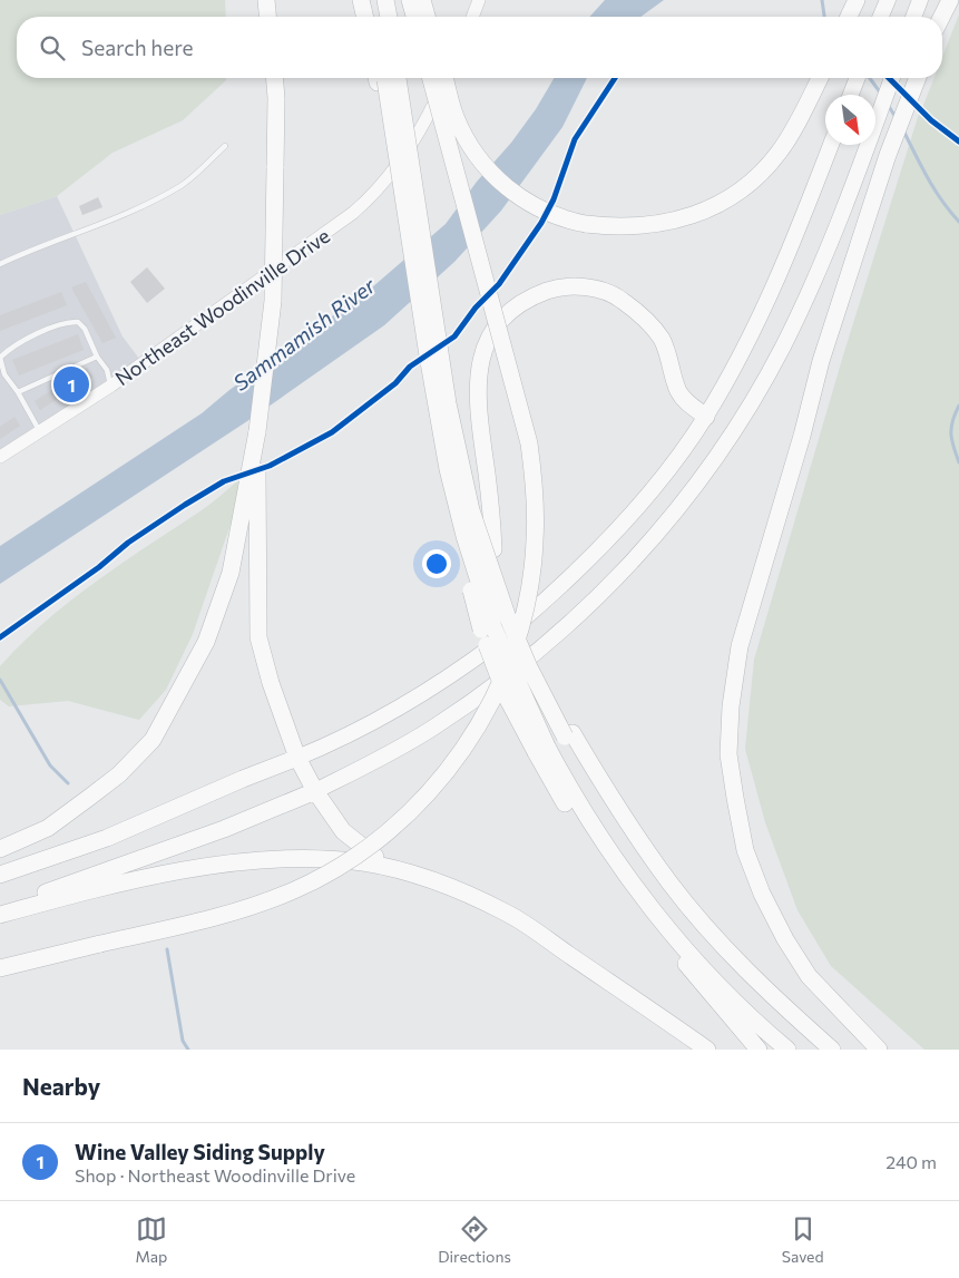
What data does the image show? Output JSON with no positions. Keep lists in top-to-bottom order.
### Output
{
  "streets": {
    "main road": ["Northeast Woodinville Drive"]
  },
  "water": ["Sammamish River"],
  "north": "bottom right",
  "page": {
    "search": "Search here",
    "pins": "1",
    "heading": "Nearby",
    "list": [
      {
        "mark": "1",
        "name": "Wine Valley Siding Supply",
        "note": "Shop · Northeast Woodinville Drive",
        "value": "240 m"
      }
    ],
    "nav": ["Map", "Directions", "Saved"]
  }
}
